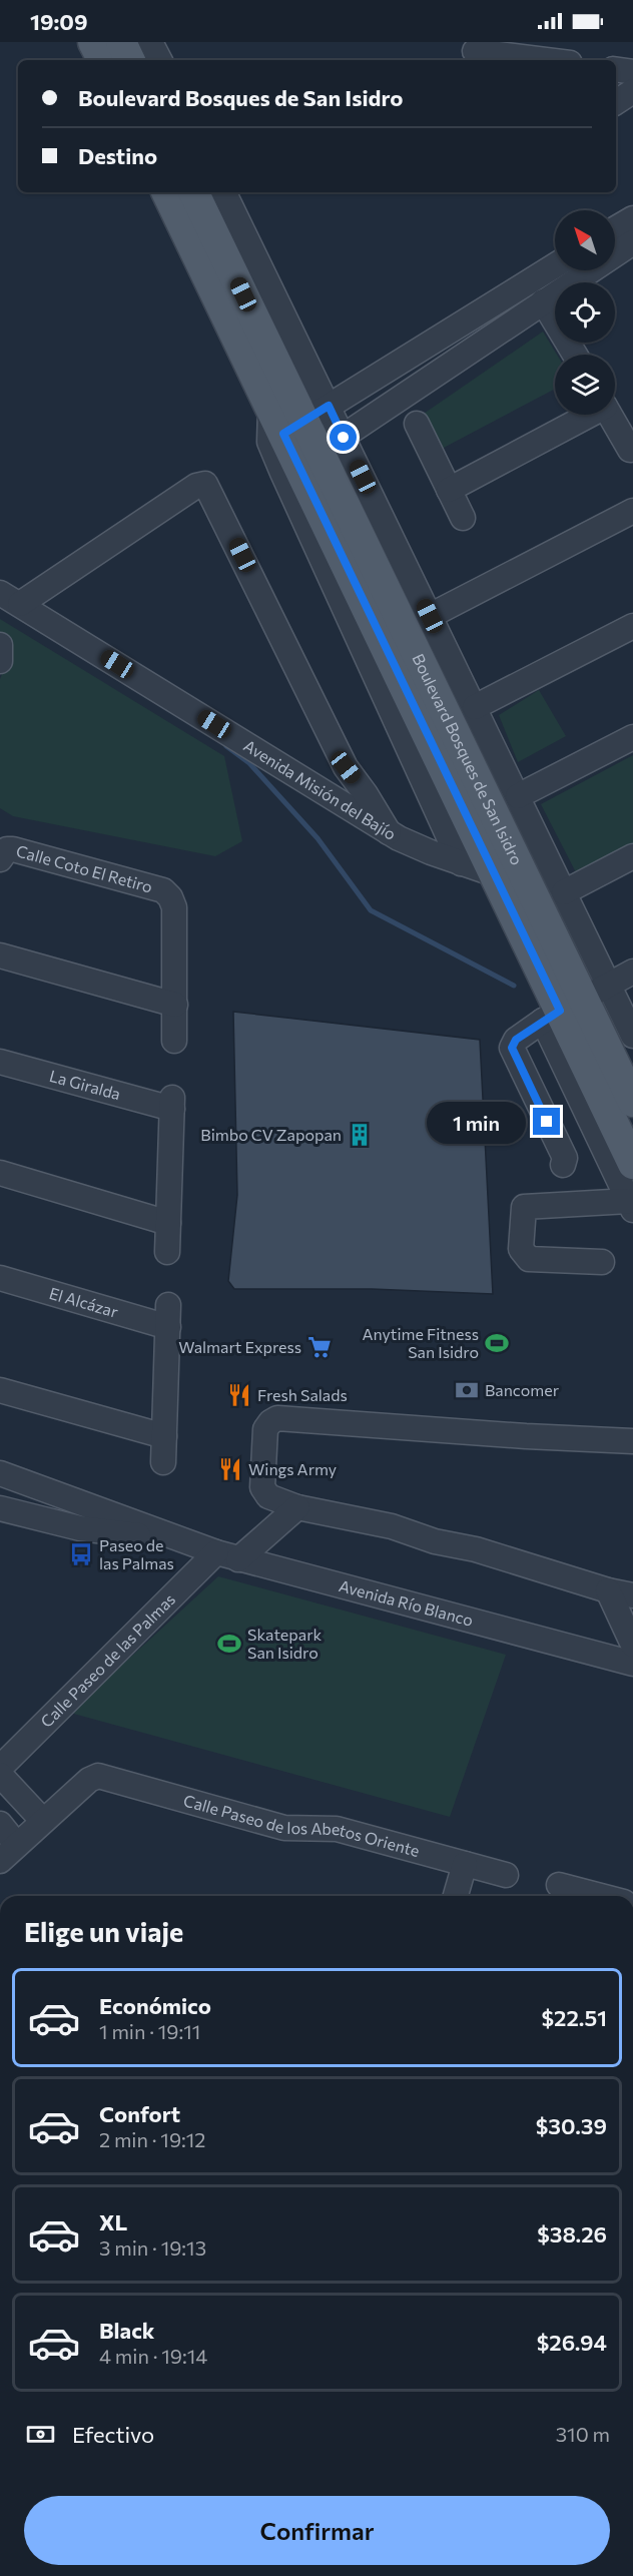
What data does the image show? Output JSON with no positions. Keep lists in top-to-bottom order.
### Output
{
  "streets": {
    "main road": ["Boulevard Bosques de San Isidro"],
    "street": [
      "Avenida Misión del Bajío",
      "Calle Coto El Retiro",
      "La Giralda",
      "El Alcázar",
      "Avenida Río Blanco",
      "Calle Paseo de las Palmas",
      "Calle Paseo de los Abetos Oriente"
    ]
  },
  "crossings": [
    ["Boulevard Bosques de San Isidro", "Avenida Misión del Bajío"],
    ["Avenida Río Blanco", "Calle Paseo de las Palmas"]
  ],
  "places": {
    "building": ["Bimbo CV Zapopan"],
    "sports": ["Anytime Fitness San Isidro", "Skatepark San Isidro"],
    "supermarket": ["Walmart Express"],
    "bank": ["Bancomer"],
    "restaurant": ["Fresh Salads", "Wings Army"],
    "bus stop": ["Paseo de las Palmas"]
  },
  "north": "top left",
  "page": {
    "status": "19:09",
    "banner": ["Boulevard Bosques de San Isidro", "Destino"],
    "bubble": "1 min",
    "heading": "Elige un viaje",
    "list": [
      {
        "name": "Económico",
        "note": "1 min · 19:11",
        "value": "$22.51"
      },
      {
        "name": "Confort",
        "note": "2 min · 19:12",
        "value": "$30.39"
      },
      {
        "name": "XL",
        "note": "3 min · 19:13",
        "value": "$38.26"
      },
      {
        "name": "Black",
        "note": "4 min · 19:14",
        "value": "$26.94"
      }
    ],
    "pay": ["Efectivo", "310 m"],
    "buttons": "Confirmar"
  }
}
